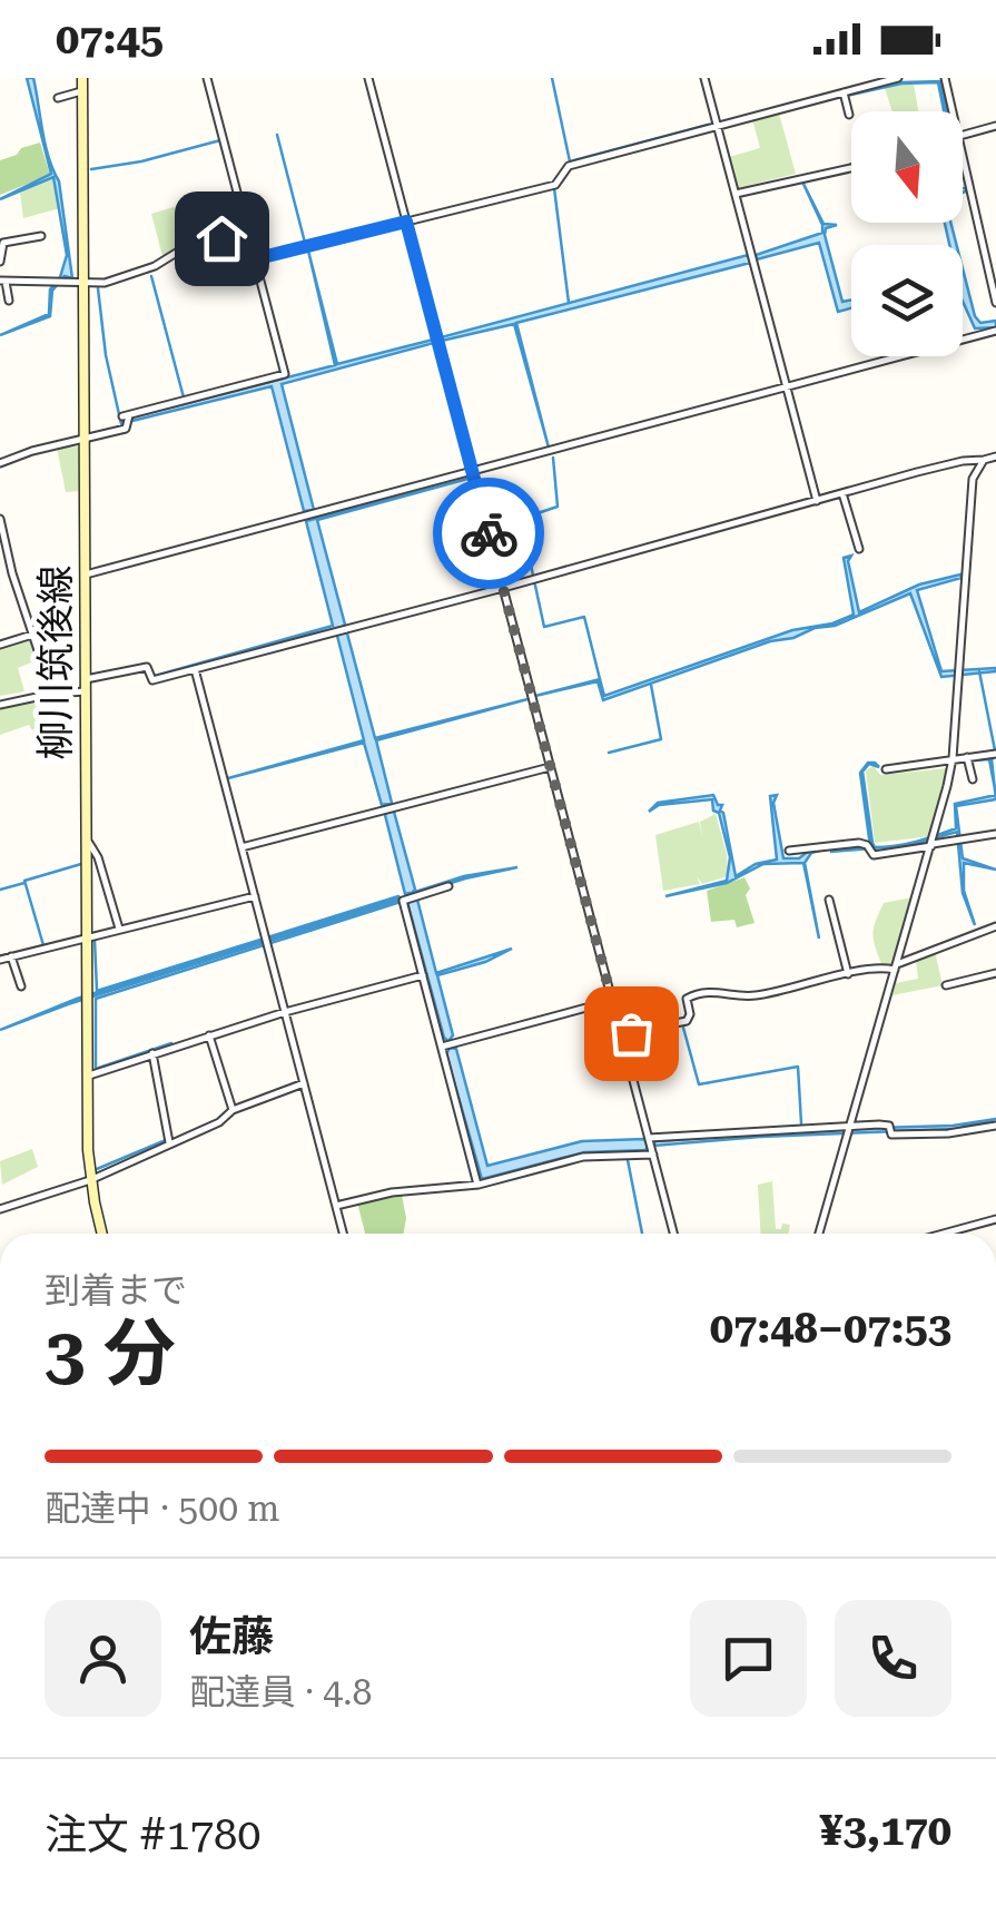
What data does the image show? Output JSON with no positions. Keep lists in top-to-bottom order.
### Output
{
  "streets": {
    "main road": ["柳川筑後線"]
  },
  "north": "bottom",
  "page": {
    "status": "07:45",
    "heading": ["3 分", "到着まで", "07:48–07:53"],
    "panel": [
      "佐藤",
      "配達員 · 4.8",
      "注文 #1780",
      "¥3,170"
    ],
    "bar": "配達中 · 500 m"
  }
}
